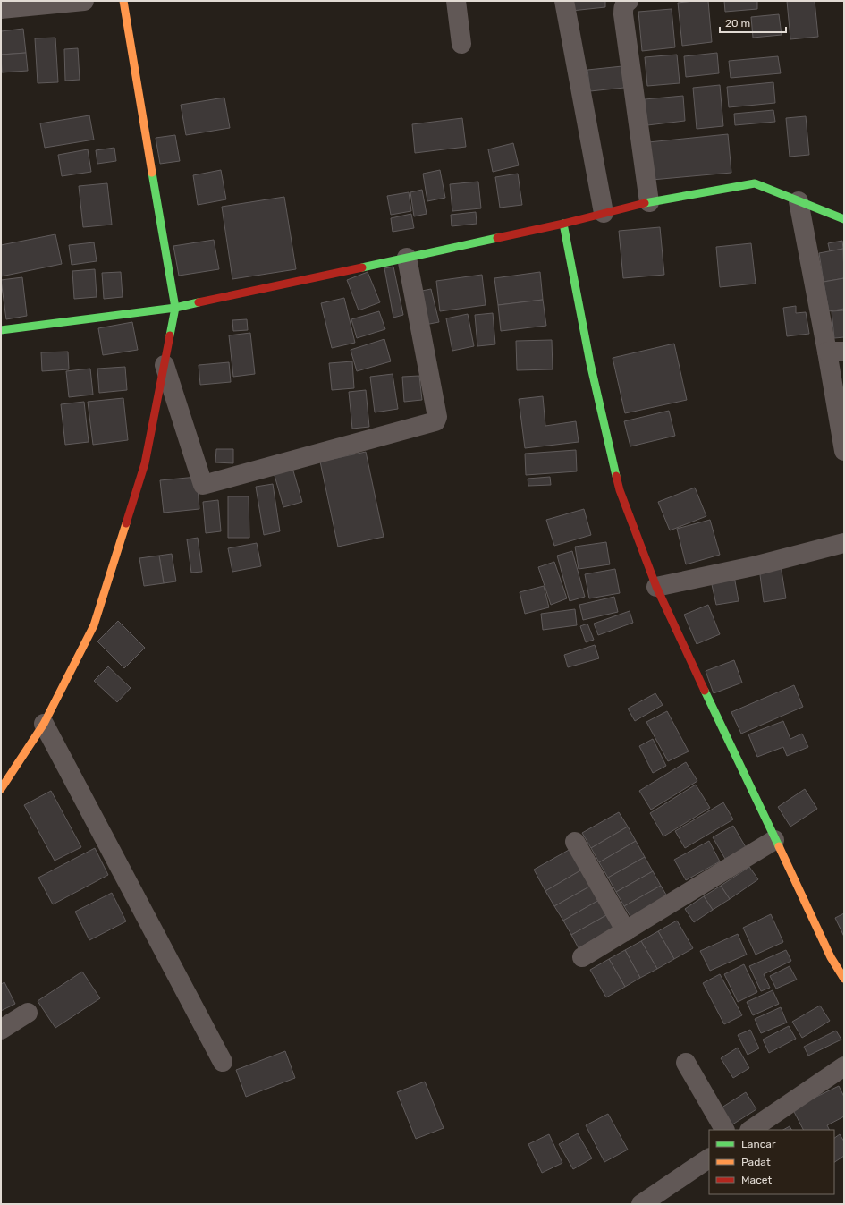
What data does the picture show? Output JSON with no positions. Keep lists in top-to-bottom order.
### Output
{
  "legend": ["Lancar", "Padat", "Macet"],
  "scale_bar": "20 m"
}
